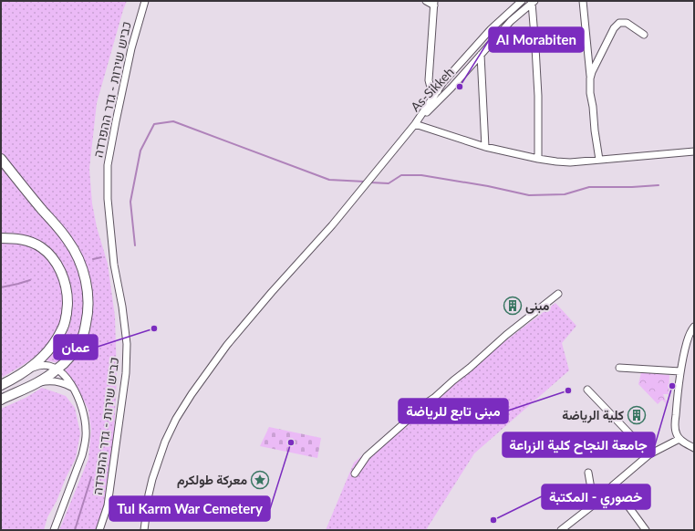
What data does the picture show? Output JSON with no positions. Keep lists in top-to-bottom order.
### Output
{
  "streets": {
    "street": ["כביש שירות - גדר ההפרדה", "As-Sikkeh"]
  },
  "places": {
    "other": [
      "Al Morabiten",
      "عمان",
      "جامعة النجاح كلية الزراعة",
      "مبنى تابع للرياضة",
      "Tul Karm War Cemetery",
      "خصوري - المكتبة"
    ],
    "building": ["مبنى", "كلية الرياضة"],
    "place": ["معركة طولكرم"]
  }
}
